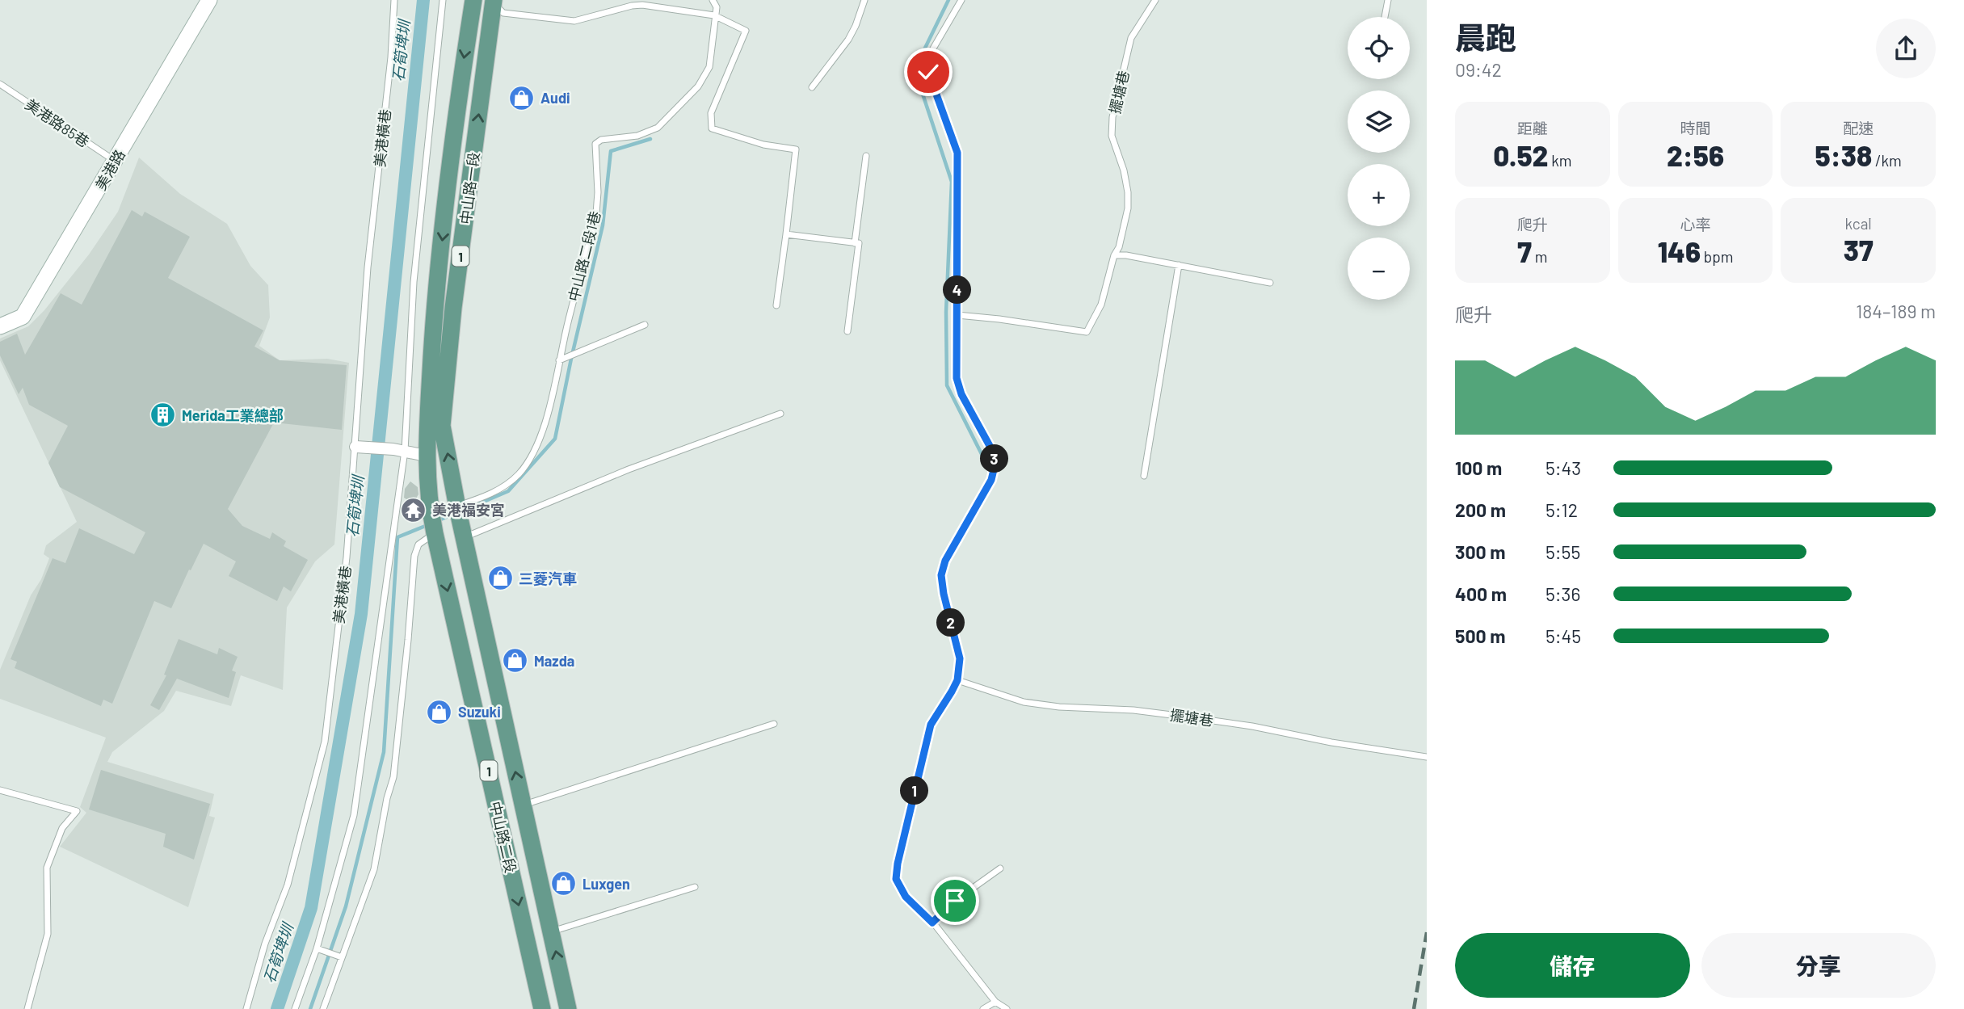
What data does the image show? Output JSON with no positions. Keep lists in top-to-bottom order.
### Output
{
  "streets": {
    "main road": ["中山路一段", "1", "中山路二段"],
    "street": ["美港路"],
    "lane": [
      "擺塘巷",
      "美港路85巷",
      "美港橫巷",
      "中山路二段1巷"
    ]
  },
  "crossings": [
    ["美港路85巷", "美港路"],
    ["中山路一段", "1"],
    ["中山路一段", "中山路二段1巷"],
    ["中山路一段", "中山路二段"],
    ["1", "中山路二段1巷"],
    ["1", "中山路二段"]
  ],
  "water": ["石筍埤圳"],
  "places": {
    "shop": [
      "Audi",
      "三菱汽車",
      "Mazda",
      "Suzuki",
      "Luxgen"
    ],
    "building": ["Merida工業總部"],
    "temple": ["美港福安宮"]
  },
  "page": {
    "heading": ["晨跑", "09:42"],
    "map_buttons": ["+", "−"],
    "stats": [
      ["距離", "0.52 km"],
      ["時間", "2:56"],
      ["配速", "5:38 /km"],
      ["爬升", "7 m"],
      ["心率", "146 bpm"],
      ["kcal", "37"]
    ],
    "pins": [
      "4",
      "3",
      "2",
      "1"
    ],
    "chart": ["爬升", "184–189 m"],
    "list": [
      {
        "name": "100 m",
        "note": "5:43"
      },
      {
        "name": "200 m",
        "note": "5:12"
      },
      {
        "name": "300 m",
        "note": "5:55"
      },
      {
        "name": "400 m",
        "note": "5:36"
      },
      {
        "name": "500 m",
        "note": "5:45"
      }
    ],
    "buttons": ["儲存", "分享"]
  }
}
